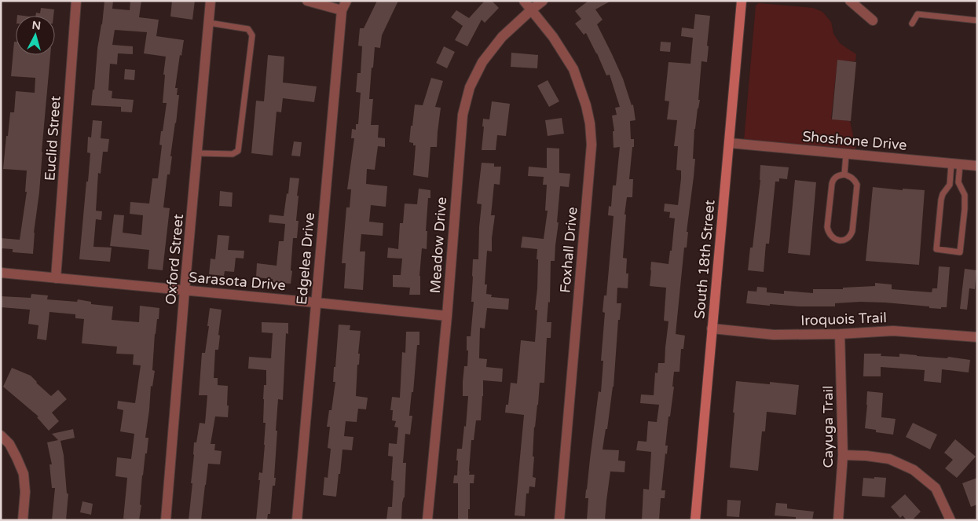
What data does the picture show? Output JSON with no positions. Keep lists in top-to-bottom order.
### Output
{
  "streets": {
    "main road": ["South 18th Street"],
    "street": [
      "Euclid Street",
      "Shoshone Drive",
      "Meadow Drive",
      "Foxhall Drive",
      "Edgelea Drive",
      "Oxford Street",
      "Sarasota Drive",
      "Iroquois Trail",
      "Cayuga Trail"
    ]
  },
  "crossings": [
    ["Euclid Street", "Sarasota Drive"],
    ["Shoshone Drive", "South 18th Street"],
    ["Meadow Drive", "Foxhall Drive"],
    ["Meadow Drive", "Sarasota Drive"],
    ["Edgelea Drive", "Sarasota Drive"],
    ["Oxford Street", "Sarasota Drive"],
    ["South 18th Street", "Iroquois Trail"],
    ["Iroquois Trail", "Cayuga Trail"]
  ],
  "north": "top"
}
